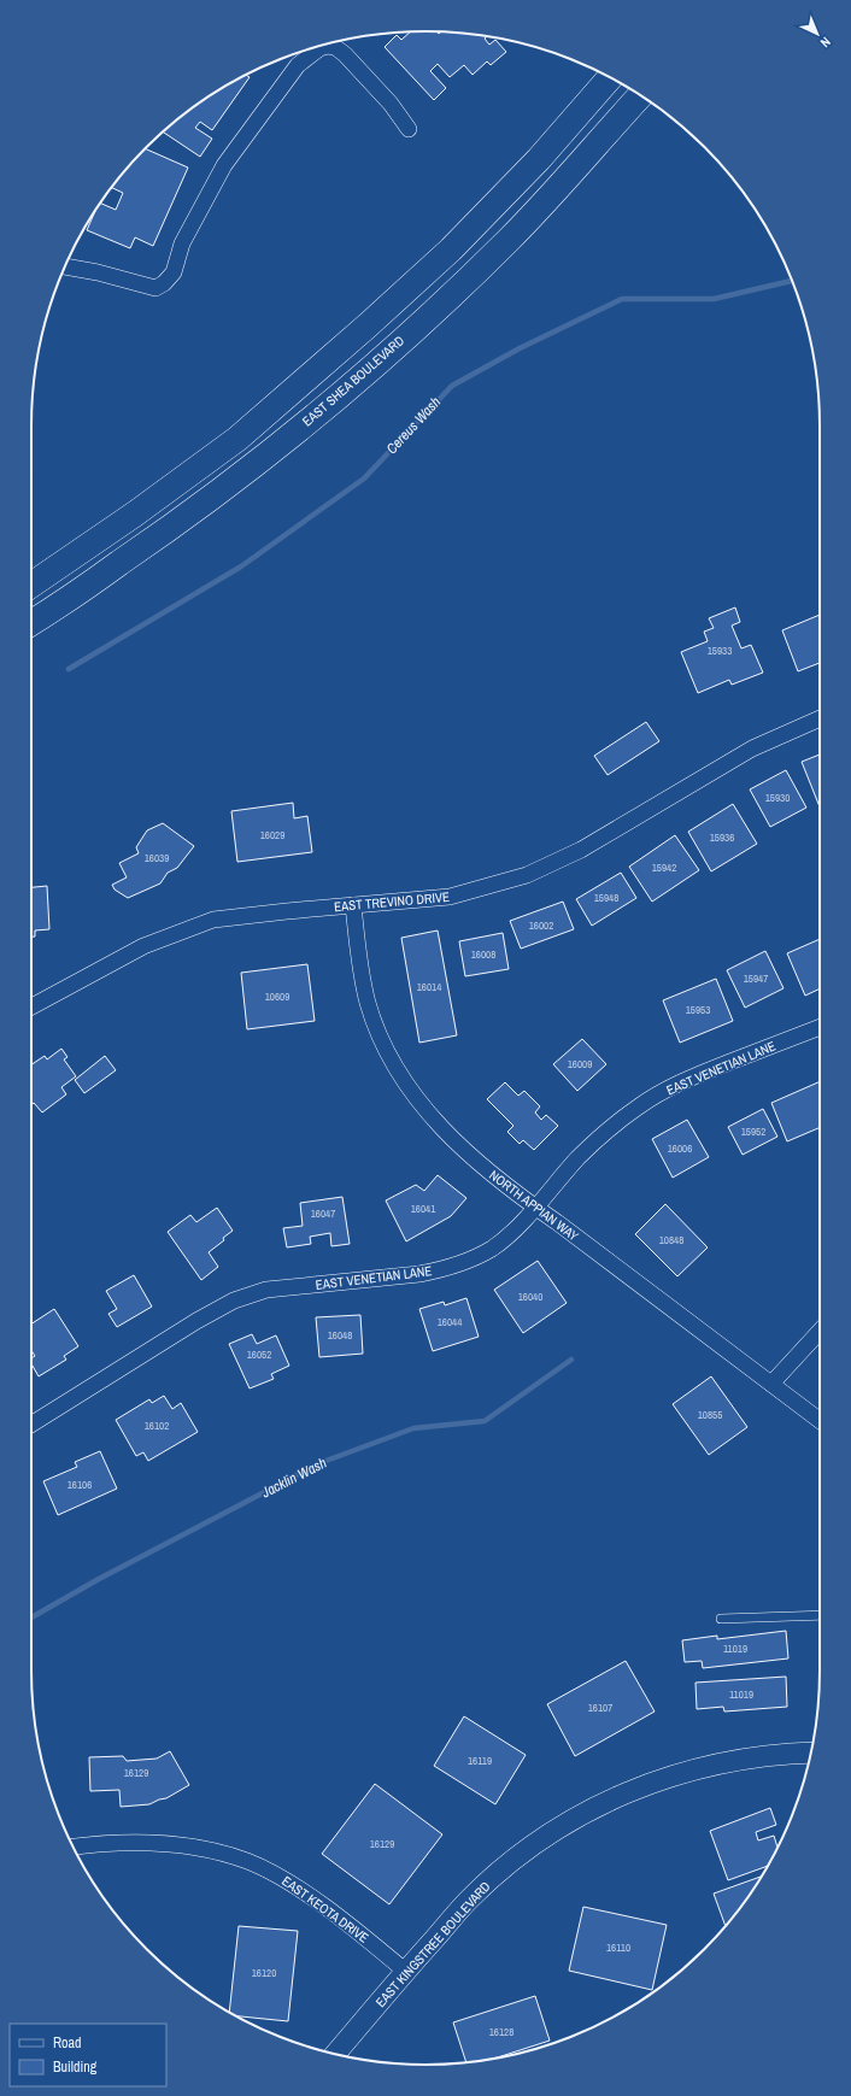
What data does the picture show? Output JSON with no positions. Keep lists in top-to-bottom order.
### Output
{
  "streets": {
    "main road": ["EAST SHEA BOULEVARD"],
    "street": [
      "EAST TREVINO DRIVE",
      "EAST VENETIAN LANE",
      "NORTH APPIAN WAY",
      "EAST KEOTA DRIVE",
      "EAST KINGSTREE BOULEVARD"
    ]
  },
  "crossings": [
    ["EAST TREVINO DRIVE", "NORTH APPIAN WAY"],
    ["EAST VENETIAN LANE", "NORTH APPIAN WAY"],
    ["EAST KEOTA DRIVE", "EAST KINGSTREE BOULEVARD"]
  ],
  "water": ["Cereus Wash", "Jacklin Wash"],
  "house_numbers": [
    "15933",
    "15930",
    "16029",
    "15936",
    "16039",
    "15942",
    "15948",
    "16002",
    "16008",
    "15947",
    "16014",
    "10609",
    "15953",
    "16009",
    "15952",
    "16006",
    "16041",
    "16047",
    "10848",
    "16040",
    "16044",
    "16048",
    "16052",
    "10855",
    "16102",
    "16106",
    "11019",
    "11019",
    "16107",
    "16119",
    "16129",
    "16129",
    "16110",
    "16120",
    "16128"
  ],
  "legend": ["Road", "Building"],
  "north": "bottom right"
}
